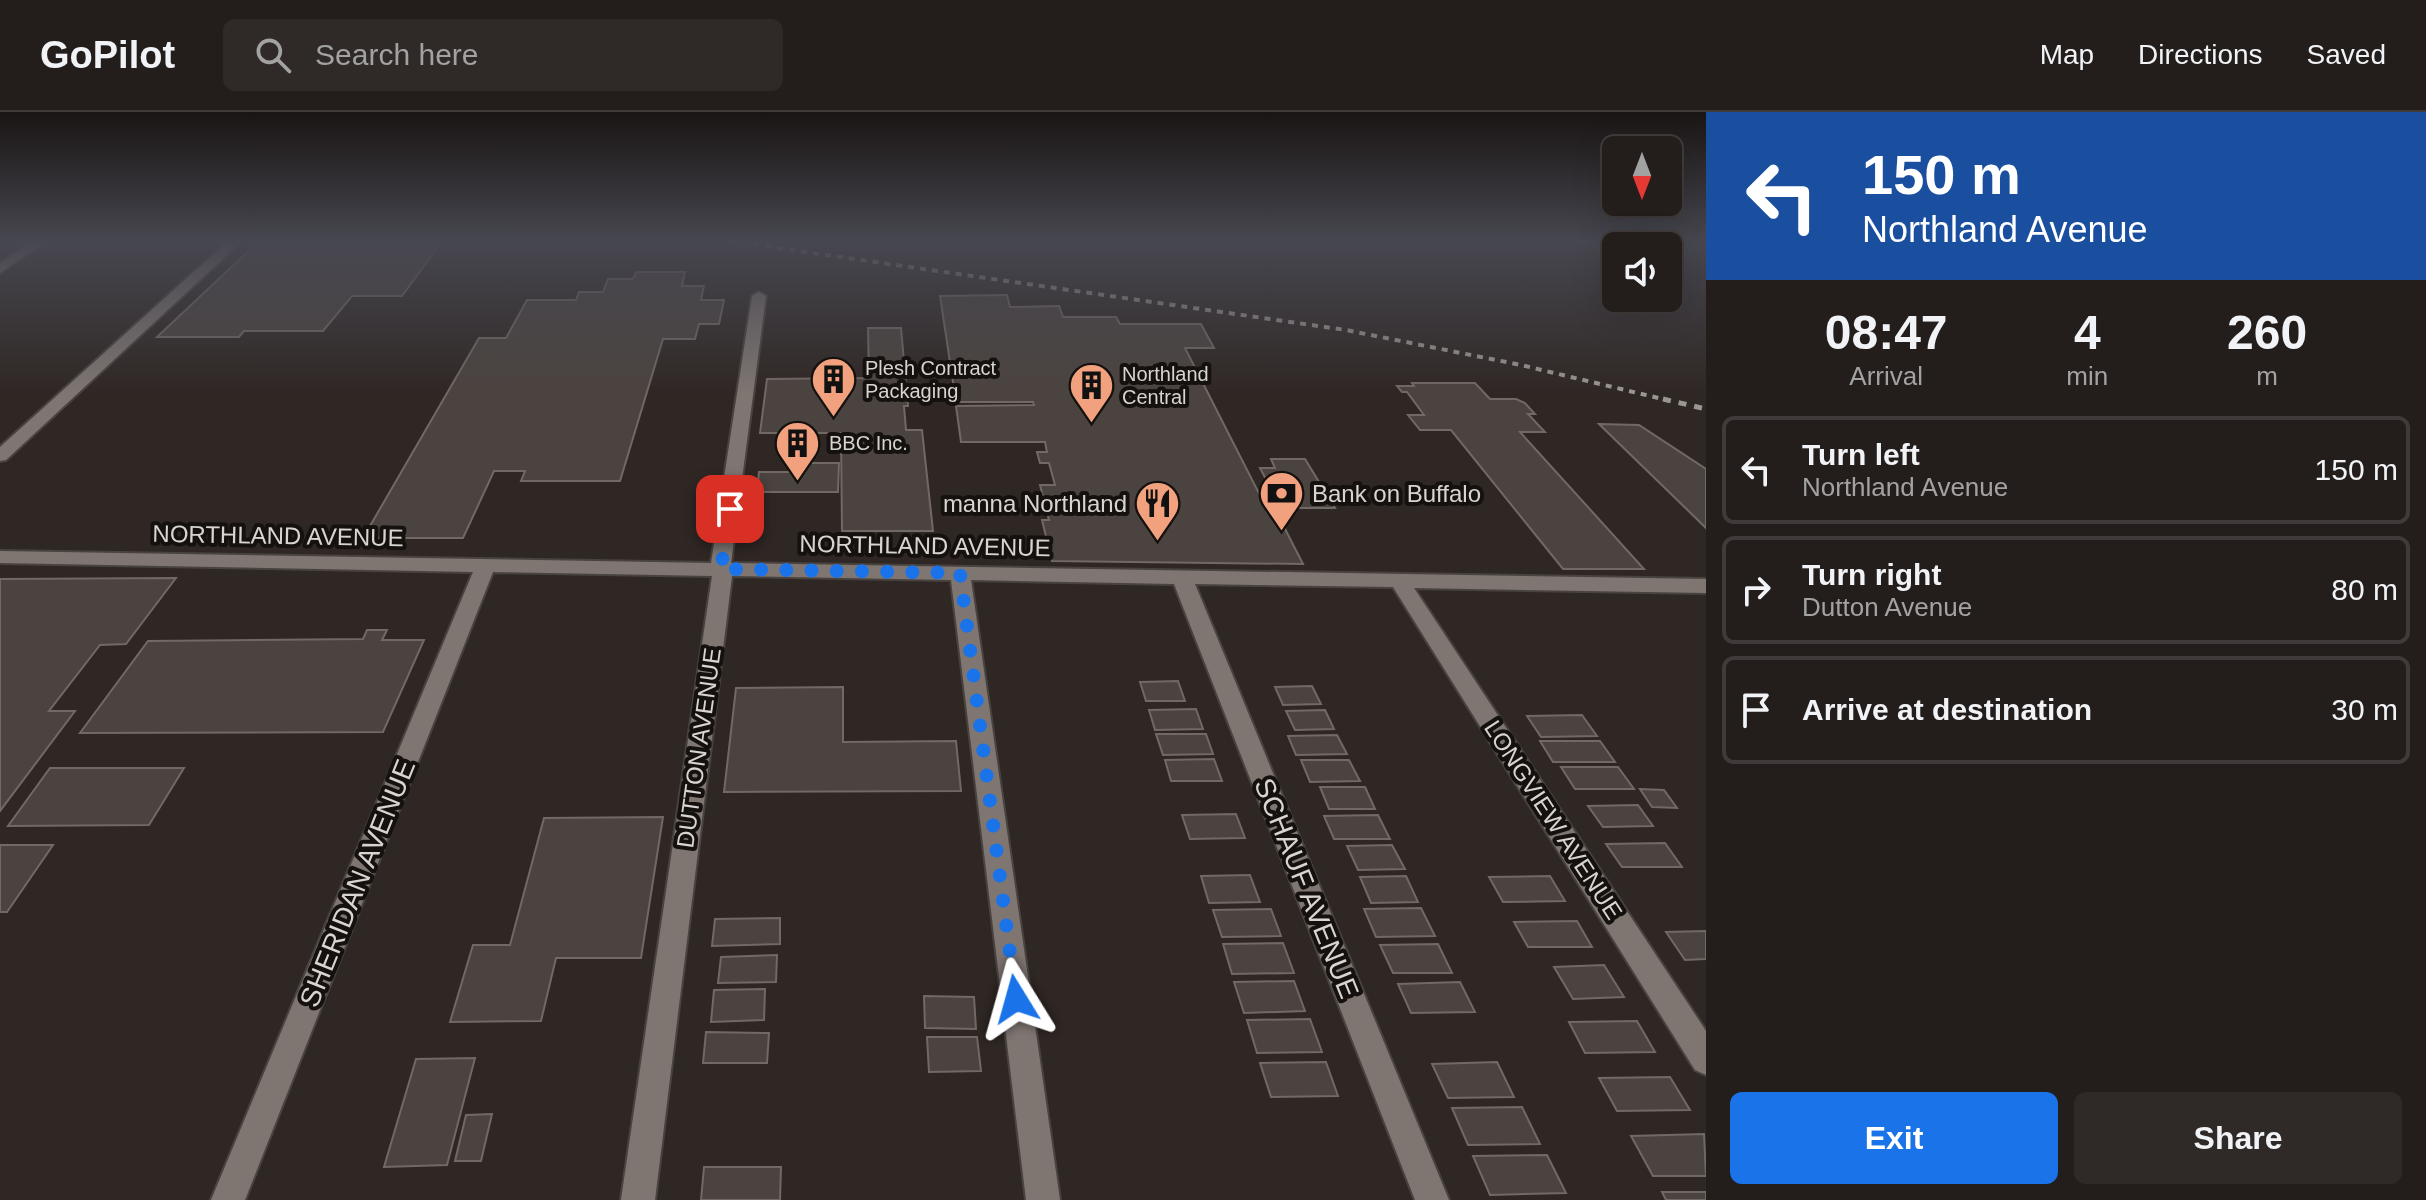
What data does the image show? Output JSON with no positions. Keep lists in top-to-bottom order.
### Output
{
  "streets": {
    "street": [
      "NORTHLAND AVENUE",
      "DUTTON AVENUE",
      "LONGVIEW AVENUE",
      "SHERIDAN AVENUE",
      "SCHAUF AVENUE"
    ]
  },
  "crossings": [
    ["NORTHLAND AVENUE", "DUTTON AVENUE"],
    ["NORTHLAND AVENUE", "LONGVIEW AVENUE"],
    ["NORTHLAND AVENUE", "SHERIDAN AVENUE"],
    ["NORTHLAND AVENUE", "SCHAUF AVENUE"]
  ],
  "places": {
    "building": ["Plesh Contract Packaging", "Northland Central", "BBC Inc."],
    "bank": ["Bank on Buffalo"],
    "restaurant": ["manna Northland"]
  },
  "north": "bottom",
  "page": {
    "header": "GoPilot",
    "search": "Search here",
    "nav": ["Map", "Directions", "Saved"],
    "turn": ["150 m", "Northland Avenue"],
    "eta": [
      "08:47",
      "Arrival",
      "4",
      "min",
      "260",
      "m"
    ],
    "list": [
      {
        "name": "Turn left",
        "note": "Northland Avenue",
        "value": "150 m"
      },
      {
        "name": "Turn right",
        "note": "Dutton Avenue",
        "value": "80 m"
      },
      {
        "name": "Arrive at destination",
        "value": "30 m"
      }
    ],
    "buttons": ["Exit", "Share"]
  }
}
